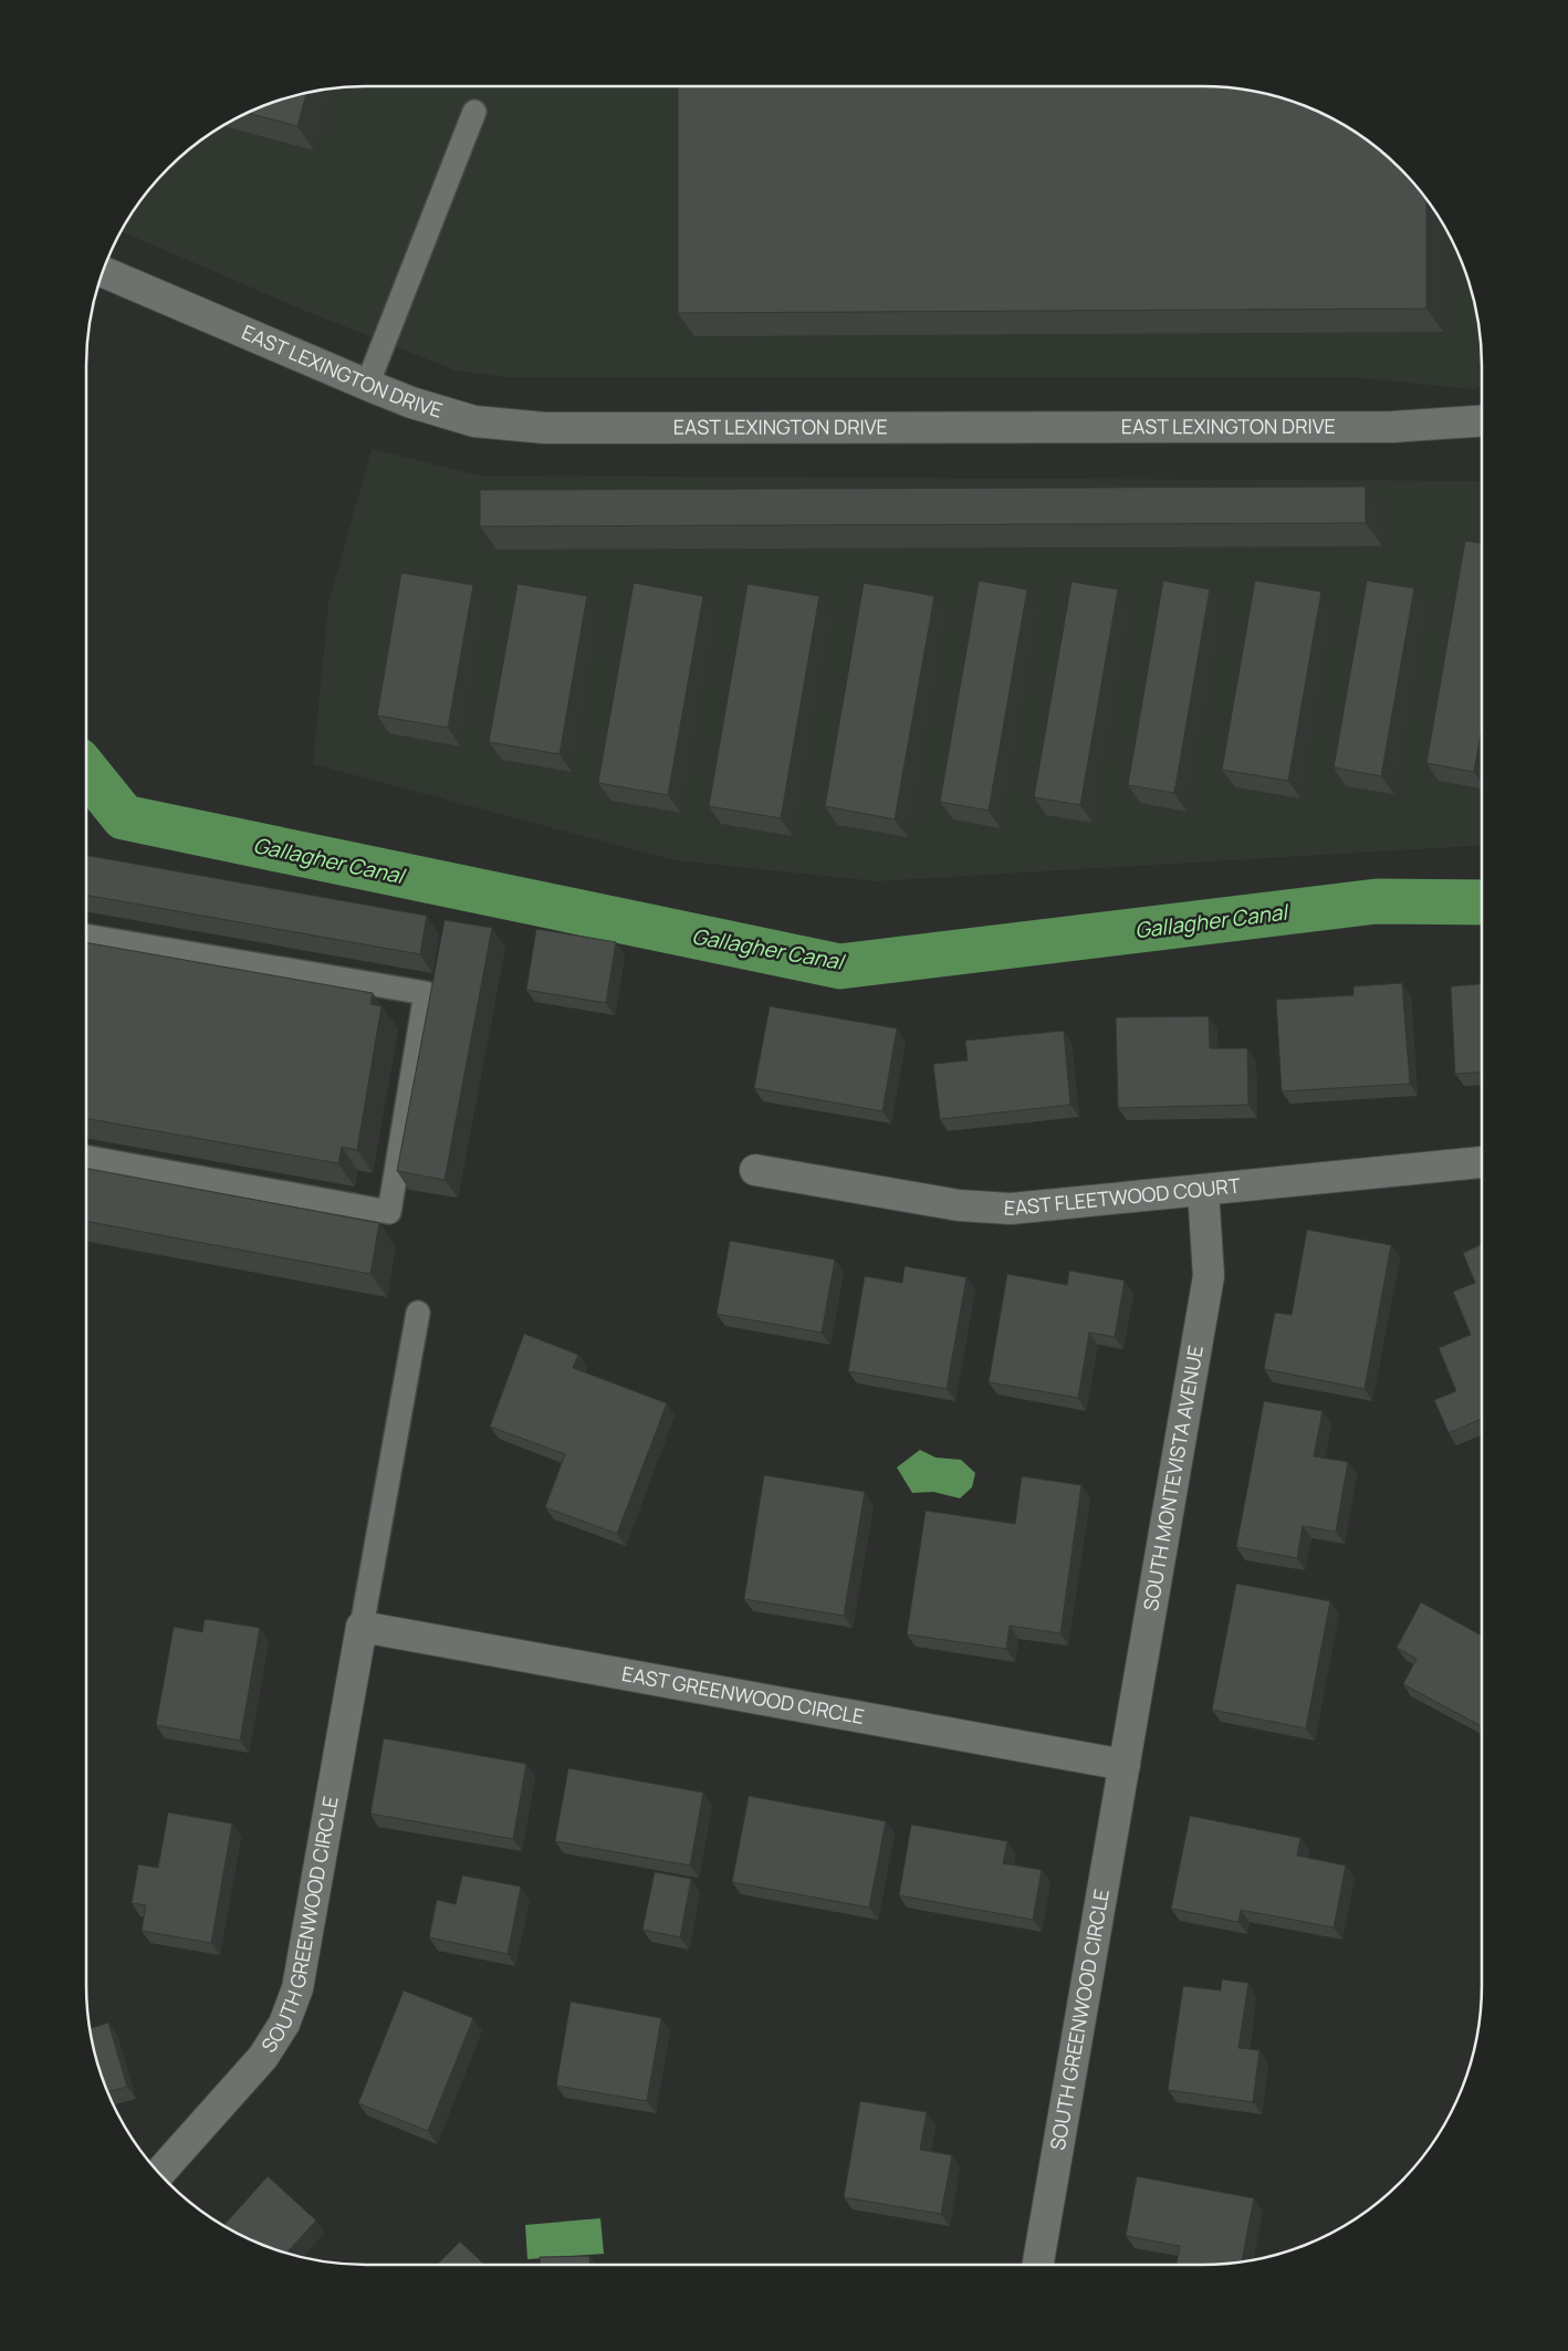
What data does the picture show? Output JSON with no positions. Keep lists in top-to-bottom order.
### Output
{
  "streets": {
    "street": [
      "EAST LEXINGTON DRIVE",
      "EAST FLEETWOOD COURT",
      "SOUTH MONTEVISTA AVENUE",
      "EAST GREENWOOD CIRCLE",
      "SOUTH GREENWOOD CIRCLE"
    ]
  },
  "crossings": [
    ["EAST FLEETWOOD COURT", "SOUTH MONTEVISTA AVENUE"],
    ["SOUTH MONTEVISTA AVENUE", "EAST GREENWOOD CIRCLE"],
    ["SOUTH MONTEVISTA AVENUE", "SOUTH GREENWOOD CIRCLE"],
    ["EAST GREENWOOD CIRCLE", "SOUTH GREENWOOD CIRCLE"]
  ],
  "water": ["Gallagher Canal"]
}
